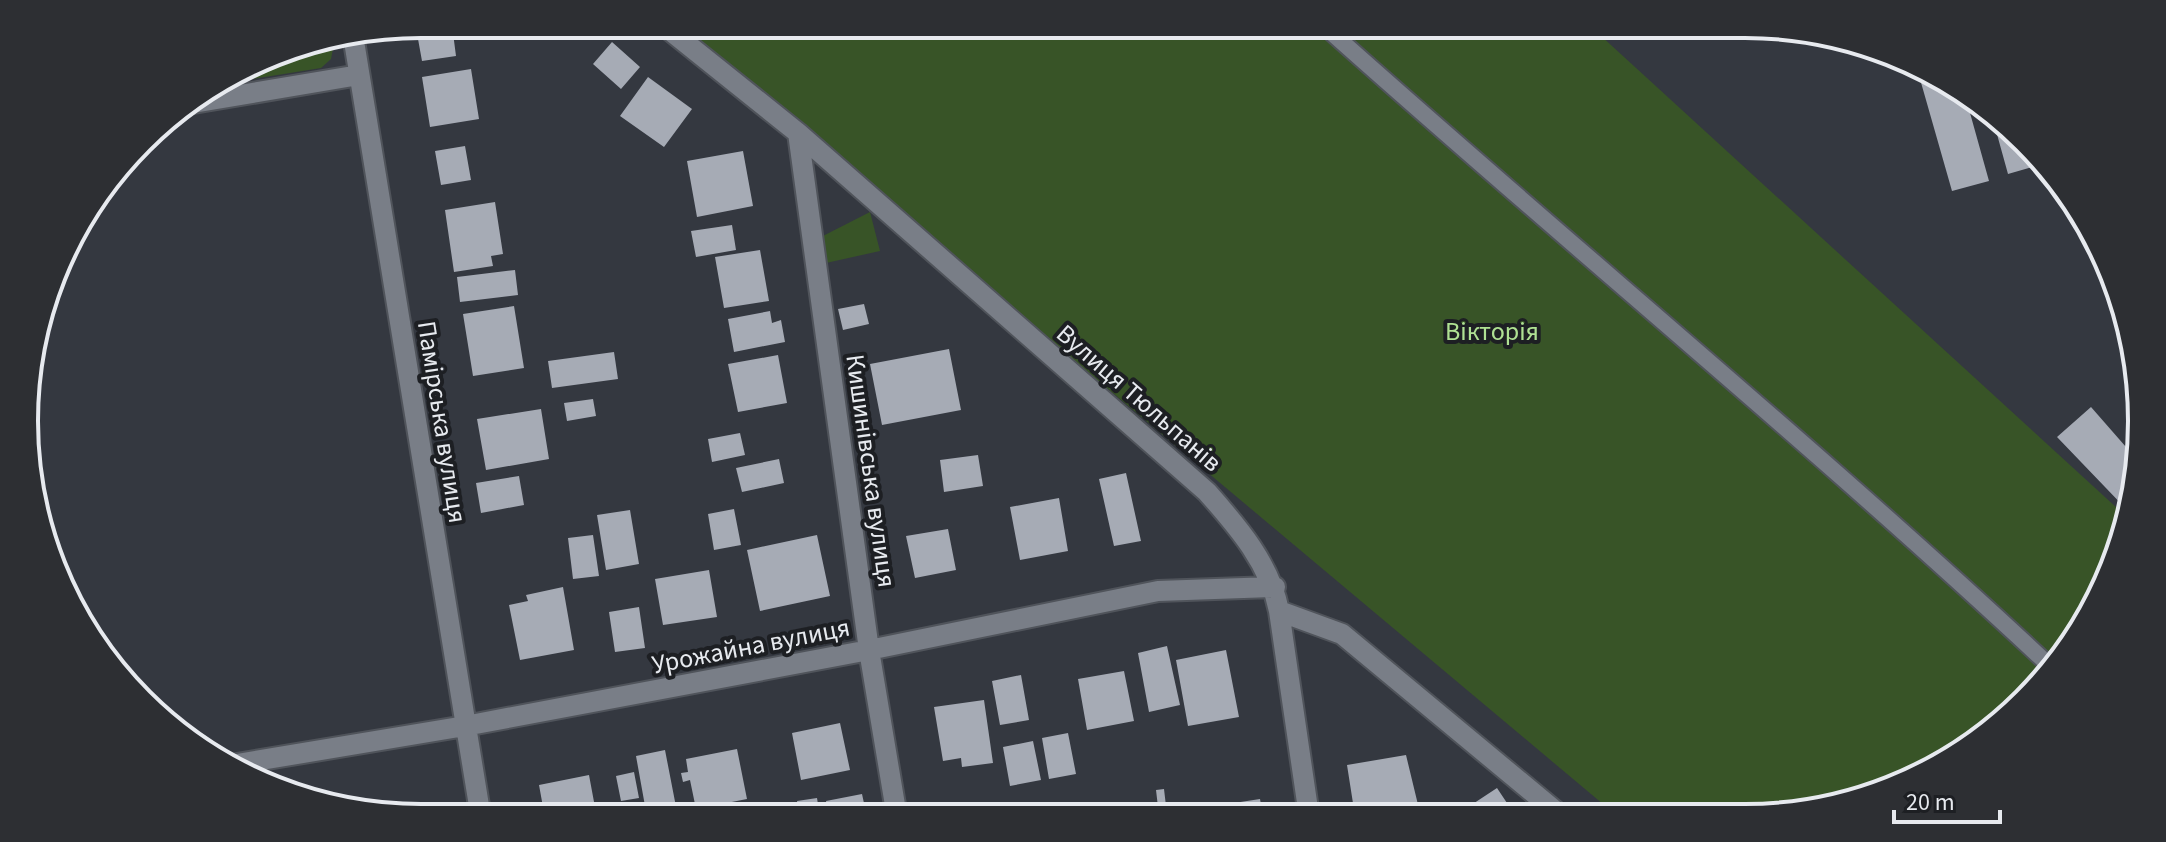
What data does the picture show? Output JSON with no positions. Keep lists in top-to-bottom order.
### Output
{
  "streets": {
    "street": [
      "Вулиця Тюльпанів",
      "Памірська вулиця",
      "Кишинівська вулиця",
      "Урожайна вулиця"
    ]
  },
  "crossings": [
    ["Вулиця Тюльпанів", "Кишинівська вулиця"],
    ["Вулиця Тюльпанів", "Урожайна вулиця"],
    ["Памірська вулиця", "Урожайна вулиця"],
    ["Кишинівська вулиця", "Урожайна вулиця"]
  ],
  "parks": ["Вікторія"],
  "scale_bar": "20 m"
}
